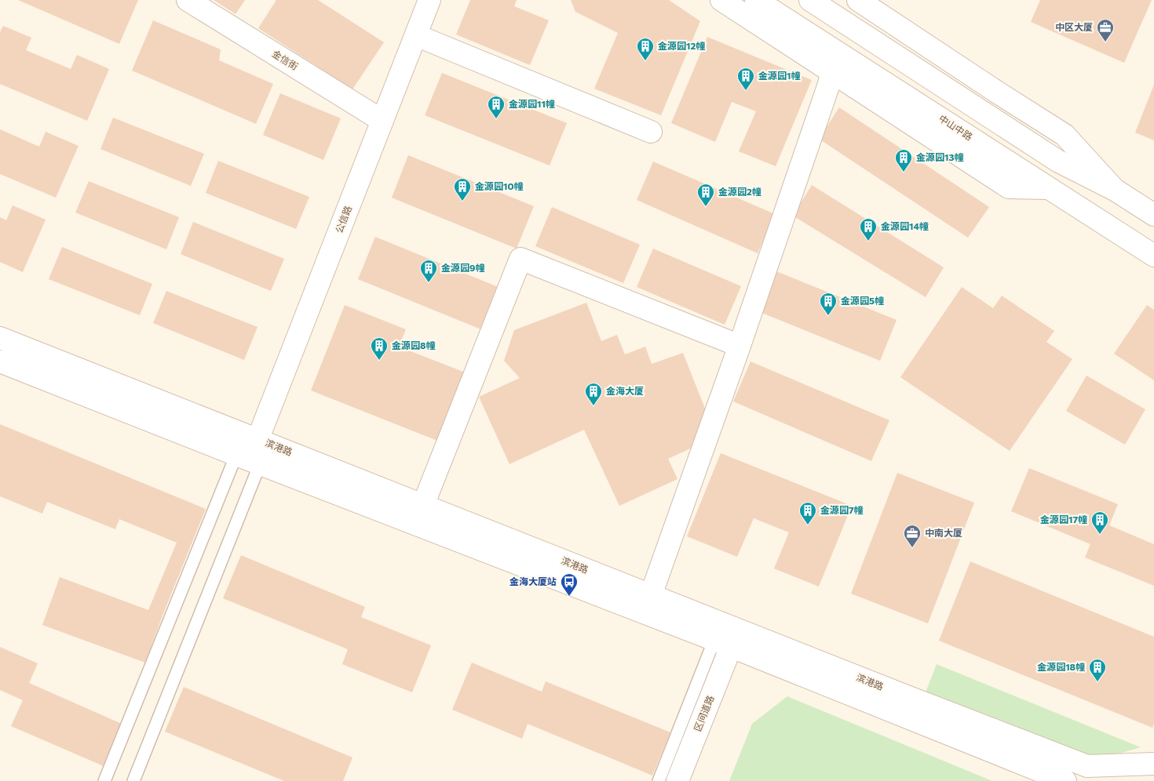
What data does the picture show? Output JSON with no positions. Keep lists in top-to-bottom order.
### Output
{
  "streets": {
    "street": [
      "金信街",
      "中山中路",
      "公信路",
      "滨港路",
      "区间道路"
    ]
  },
  "crossings": [
    ["金信街", "公信路"],
    ["公信路", "滨港路"],
    ["滨港路", "区间道路"]
  ],
  "places": {
    "office": ["中区大厦", "中南大厦"],
    "building": [
      "金源园12幢",
      "金源园1幢",
      "金源园11幢",
      "金源园13幢",
      "金源园10幢",
      "金源园2幢",
      "金源园14幢",
      "金源园9幢",
      "金源园5幢",
      "金源园8幢",
      "金海大厦",
      "金源园7幢",
      "金源园17幢",
      "金源园18幢"
    ],
    "bus stop": ["金海大厦站"]
  }
}
